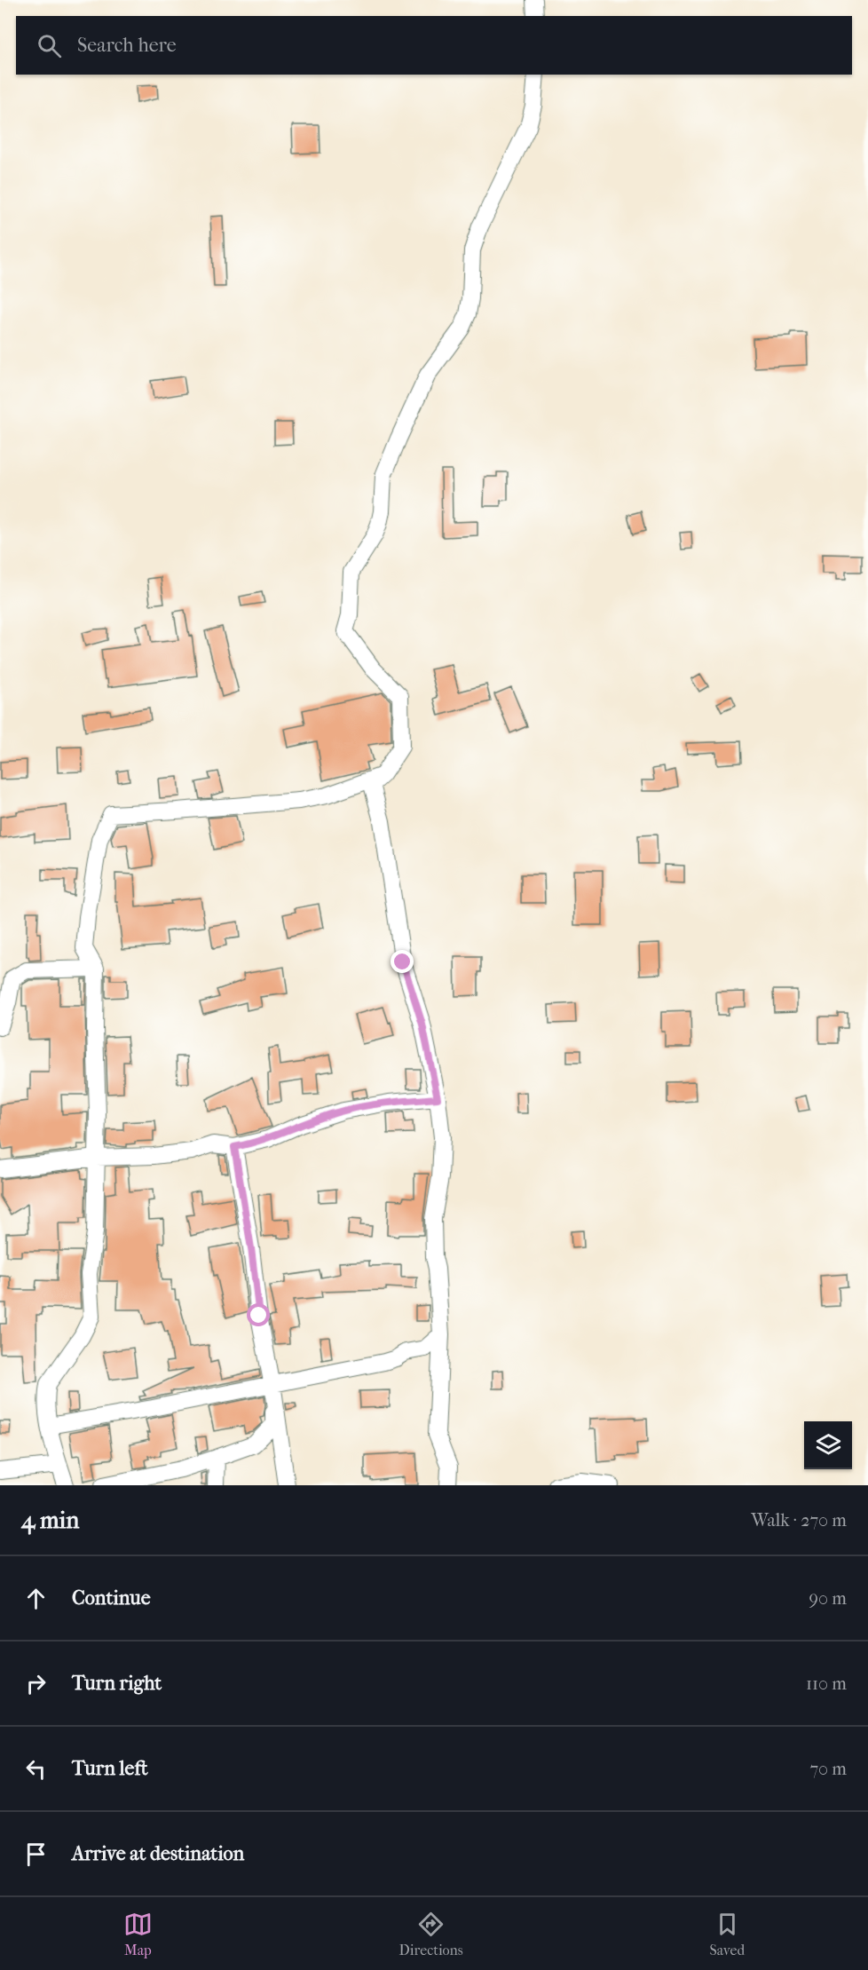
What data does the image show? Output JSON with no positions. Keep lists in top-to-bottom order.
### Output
{
  "page": {
    "search": "Search here",
    "heading": ["4 min", "Walk · 270 m"],
    "list": [
      ["Continue", "90 m"],
      ["Turn right", "110 m"],
      ["Turn left", "70 m"],
      "Arrive at destination"
    ],
    "nav": ["Map", "Directions", "Saved"]
  }
}
